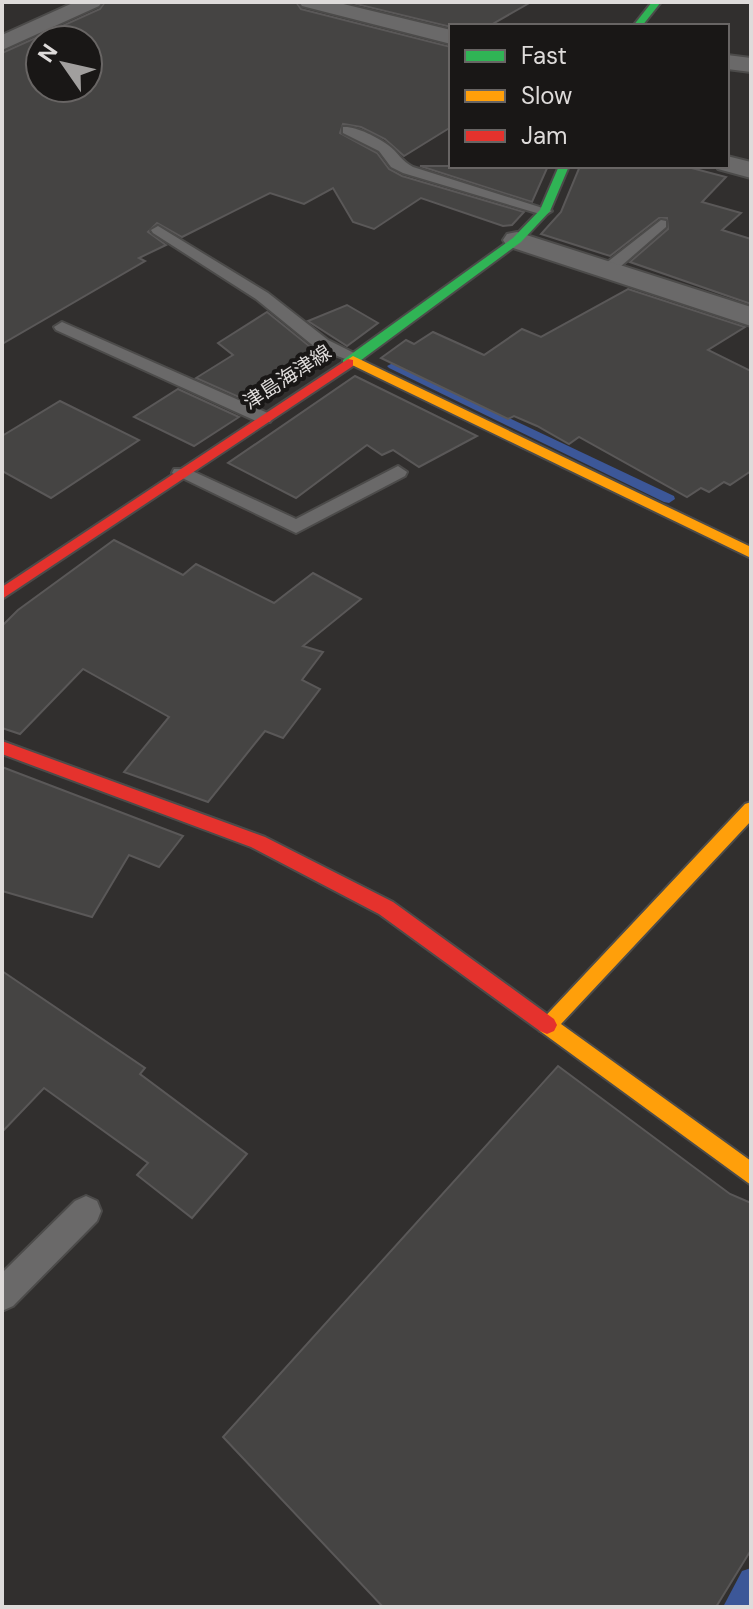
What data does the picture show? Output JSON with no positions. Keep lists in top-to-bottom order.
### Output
{
  "streets": {
    "street": ["津島海津線"]
  },
  "legend": ["Fast", "Slow", "Jam"],
  "north": "top left"
}
